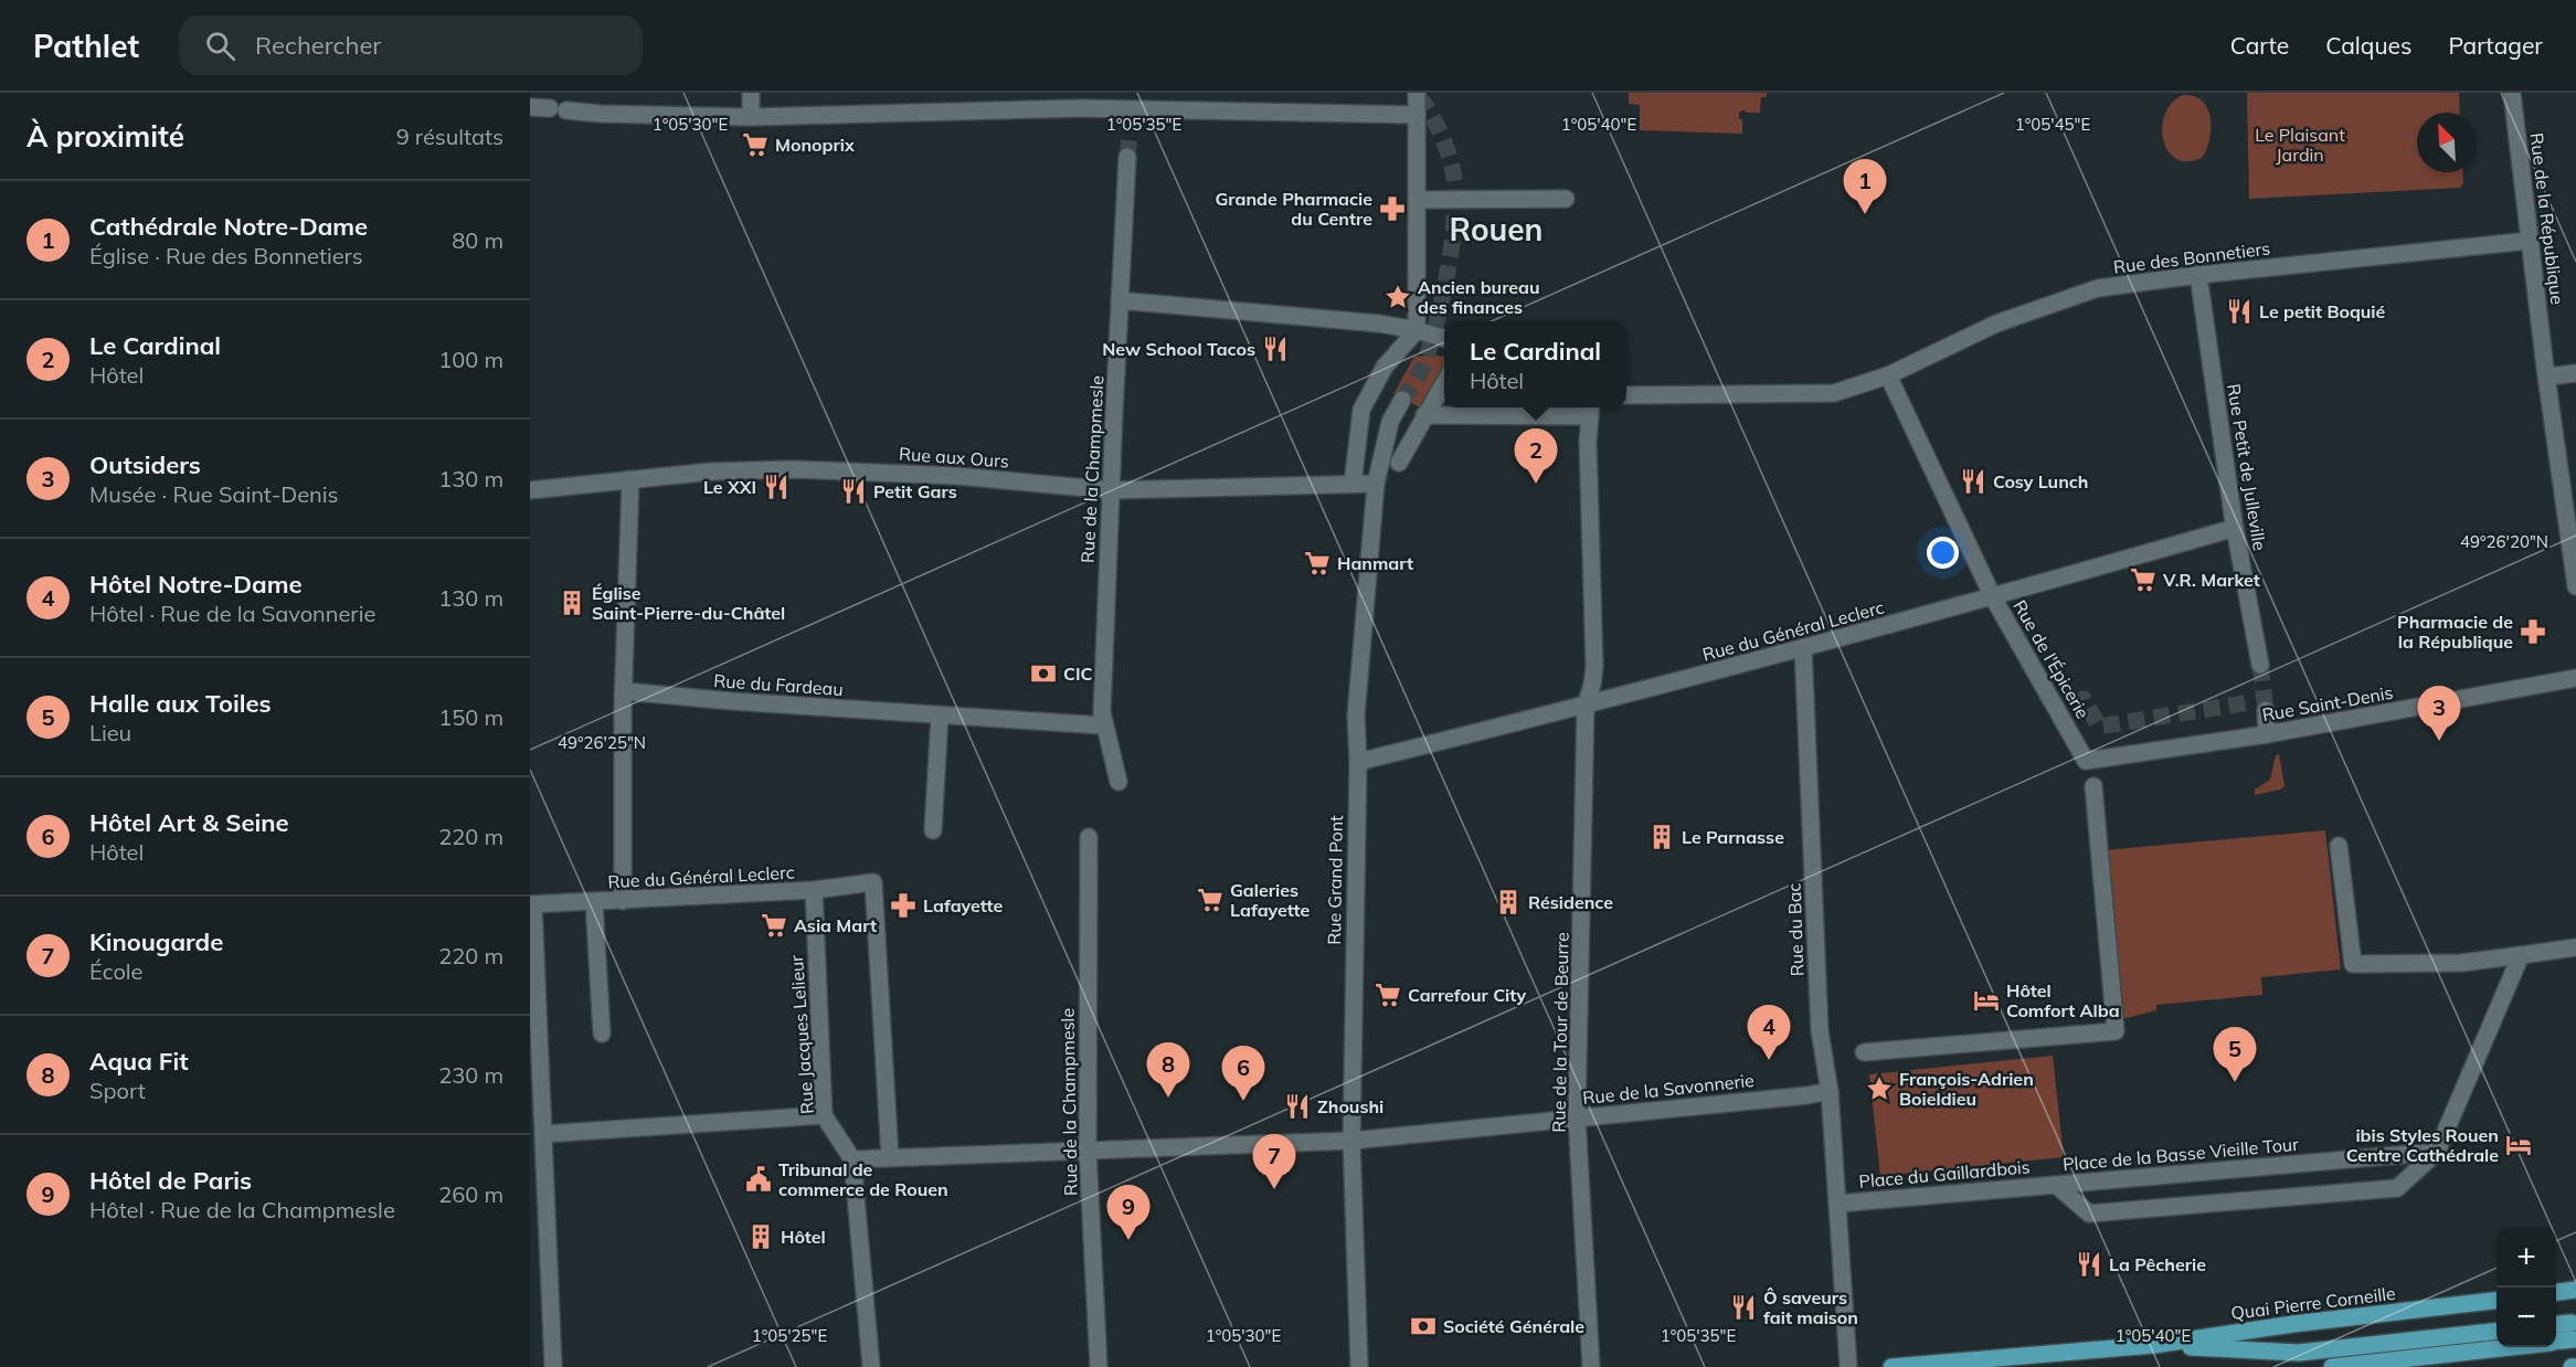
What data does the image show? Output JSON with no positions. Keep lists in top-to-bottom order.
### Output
{
  "streets": {
    "main road": ["Quai Pierre Corneille"],
    "street": [
      "Rue de la République",
      "Rue des Bonnetiers",
      "Rue aux Ours",
      "Rue Petit de Julleville",
      "Rue de la Champmesle",
      "Rue du Général Leclerc",
      "Rue de l'Épicerie",
      "Rue du Fardeau",
      "Rue Saint-Denis",
      "Rue Grand Pont",
      "Rue du Bac",
      "Rue de la Tour de Beurre",
      "Rue Jacques Lelieur",
      "Rue de la Savonnerie",
      "Place de la Basse Vieille Tour",
      "Place du Gaillardbois"
    ]
  },
  "crossings": [
    ["Rue de la République", "Rue des Bonnetiers"],
    ["Rue des Bonnetiers", "Rue Petit de Julleville"],
    ["Rue des Bonnetiers", "Rue de l'Épicerie"],
    ["Rue aux Ours", "Rue de la Champmesle"],
    ["Rue aux Ours", "Rue Grand Pont"],
    ["Rue Petit de Julleville", "Rue du Général Leclerc"],
    ["Rue de la Champmesle", "Rue du Fardeau"],
    ["Rue de la Champmesle", "Rue de la Savonnerie"],
    ["Rue du Général Leclerc", "Rue de l'Épicerie"],
    ["Rue du Général Leclerc", "Rue Grand Pont"],
    ["Rue du Général Leclerc", "Rue du Bac"],
    ["Rue du Général Leclerc", "Rue de la Tour de Beurre"],
    ["Rue du Général Leclerc", "Rue Jacques Lelieur"],
    ["Rue du Général Leclerc", "Rue de la Savonnerie"],
    ["Rue de l'Épicerie", "Rue Saint-Denis"],
    ["Rue Grand Pont", "Rue de la Savonnerie"],
    ["Rue du Bac", "Rue de la Savonnerie"],
    ["Rue du Bac", "Place du Gaillardbois"],
    ["Rue de la Tour de Beurre", "Rue de la Savonnerie"],
    ["Rue Jacques Lelieur", "Rue de la Savonnerie"],
    ["Place de la Basse Vieille Tour", "Place du Gaillardbois"]
  ],
  "districts": ["Rouen"],
  "parks": ["Le Plaisant Jardin"],
  "places": {
    "supermarket": [
      "Monoprix",
      "Hanmart",
      "V.R. Market",
      "Galeries Lafayette",
      "Asia Mart",
      "Carrefour City"
    ],
    "pharmacy": ["Grande Pharmacie du Centre", "Pharmacie de la République", "Lafayette"],
    "place": ["Ancien bureau des finances", "François-Adrien Boieldieu"],
    "restaurant": [
      "Le petit Boquié",
      "New School Tacos",
      "Cosy Lunch",
      "Le XXI",
      "Petit Gars",
      "Zhoushi",
      "La Pêcherie",
      "Ô saveurs fait maison"
    ],
    "building": [
      "Église Saint-Pierre-du-Châtel",
      "Le Parnasse",
      "Résidence",
      "Hôtel"
    ],
    "bank": ["CIC", "Société Générale"],
    "hotel": ["Hôtel Comfort Alba", "ibis Styles Rouen Centre Cathédrale"],
    "public building": ["Tribunal de commerce de Rouen"]
  },
  "north": "top left",
  "page": {
    "header": "Pathlet",
    "search": "Rechercher",
    "nav": ["Carte", "Calques", "Partager"],
    "heading": ["À proximité", "9 résultats"],
    "pins": [
      "1",
      "2",
      "3",
      "4",
      "5",
      "8",
      "6",
      "7",
      "9"
    ],
    "list": [
      {
        "mark": "1",
        "name": "Cathédrale Notre-Dame",
        "note": "Église · Rue des Bonnetiers",
        "value": "80 m"
      },
      {
        "mark": "2",
        "name": "Le Cardinal",
        "note": "Hôtel",
        "value": "100 m"
      },
      {
        "mark": "3",
        "name": "Outsiders",
        "note": "Musée · Rue Saint-Denis",
        "value": "130 m"
      },
      {
        "mark": "4",
        "name": "Hôtel Notre-Dame",
        "note": "Hôtel · Rue de la Savonnerie",
        "value": "130 m"
      },
      {
        "mark": "5",
        "name": "Halle aux Toiles",
        "note": "Lieu",
        "value": "150 m"
      },
      {
        "mark": "6",
        "name": "Hôtel Art & Seine",
        "note": "Hôtel",
        "value": "220 m"
      },
      {
        "mark": "7",
        "name": "Kinougarde",
        "note": "École",
        "value": "220 m"
      },
      {
        "mark": "8",
        "name": "Aqua Fit",
        "note": "Sport",
        "value": "230 m"
      },
      {
        "mark": "9",
        "name": "Hôtel de Paris",
        "note": "Hôtel · Rue de la Champmesle",
        "value": "260 m"
      }
    ],
    "popup": ["Le Cardinal", "Hôtel"],
    "map_buttons": ["+", "−"]
  },
  "coordinates": [
    "1°05'30\"E",
    "1°05'35\"E",
    "1°05'40\"E",
    "1°05'45\"E",
    "49°26'20\"N",
    "49°26'25\"N",
    "1°05'25\"E"
  ]
}
